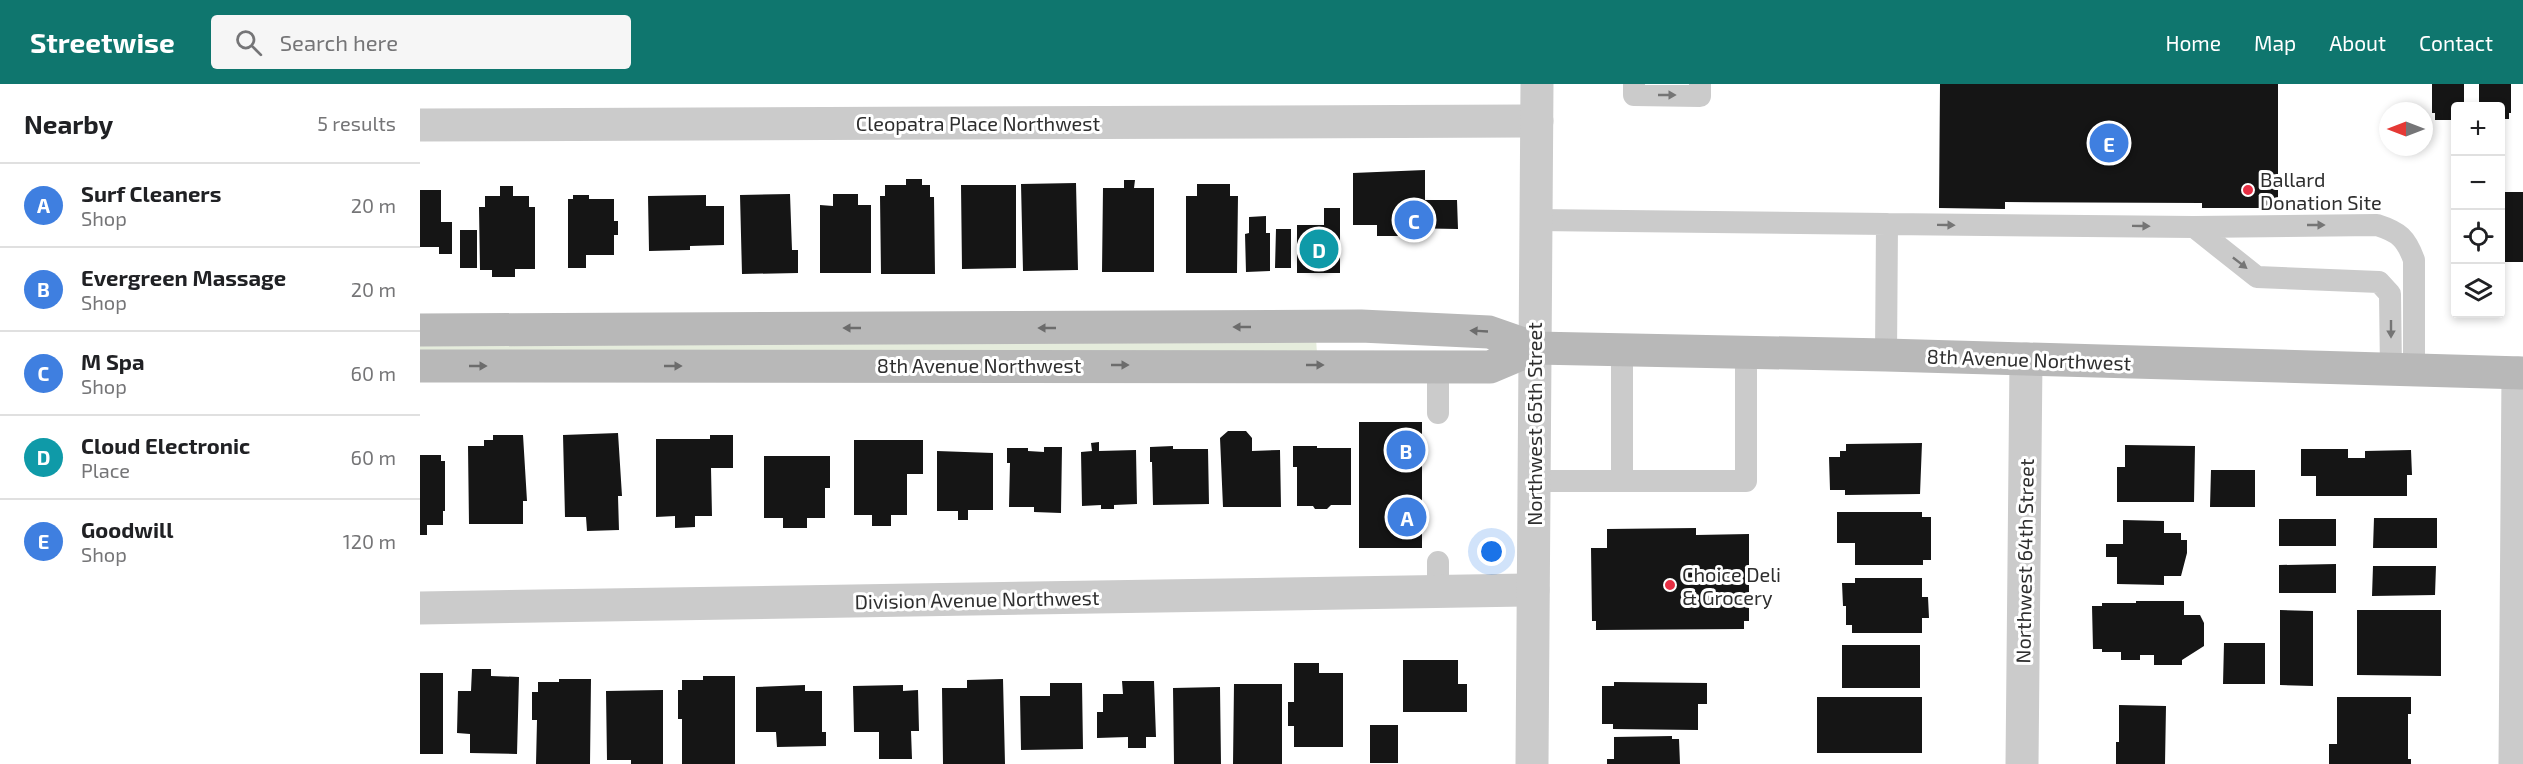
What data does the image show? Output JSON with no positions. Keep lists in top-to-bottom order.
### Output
{
  "streets": {
    "main road": ["8th Avenue Northwest"],
    "street": [
      "Cleopatra Place Northwest",
      "Northwest 65th Street",
      "Northwest 64th Street",
      "Division Avenue Northwest"
    ]
  },
  "crossings": [
    ["Cleopatra Place Northwest", "Northwest 65th Street"],
    ["8th Avenue Northwest", "Northwest 65th Street"],
    ["8th Avenue Northwest", "Northwest 64th Street"],
    ["Northwest 65th Street", "Division Avenue Northwest"]
  ],
  "places": ["Ballard Donation Site", "Choice Deli & Grocery"],
  "north": "left",
  "page": {
    "header": "Streetwise",
    "search": "Search here",
    "nav": [
      "Home",
      "Map",
      "About",
      "Contact"
    ],
    "heading": ["Nearby", "5 results"],
    "map_buttons": ["+", "−"],
    "pins": [
      "E",
      "C",
      "D",
      "B",
      "A"
    ],
    "list": [
      {
        "mark": "A",
        "name": "Surf Cleaners",
        "note": "Shop",
        "value": "20 m"
      },
      {
        "mark": "B",
        "name": "Evergreen Massage",
        "note": "Shop",
        "value": "20 m"
      },
      {
        "mark": "C",
        "name": "M Spa",
        "note": "Shop",
        "value": "60 m"
      },
      {
        "mark": "D",
        "name": "Cloud Electronic",
        "note": "Place",
        "value": "60 m"
      },
      {
        "mark": "E",
        "name": "Goodwill",
        "note": "Shop",
        "value": "120 m"
      }
    ]
  }
}
